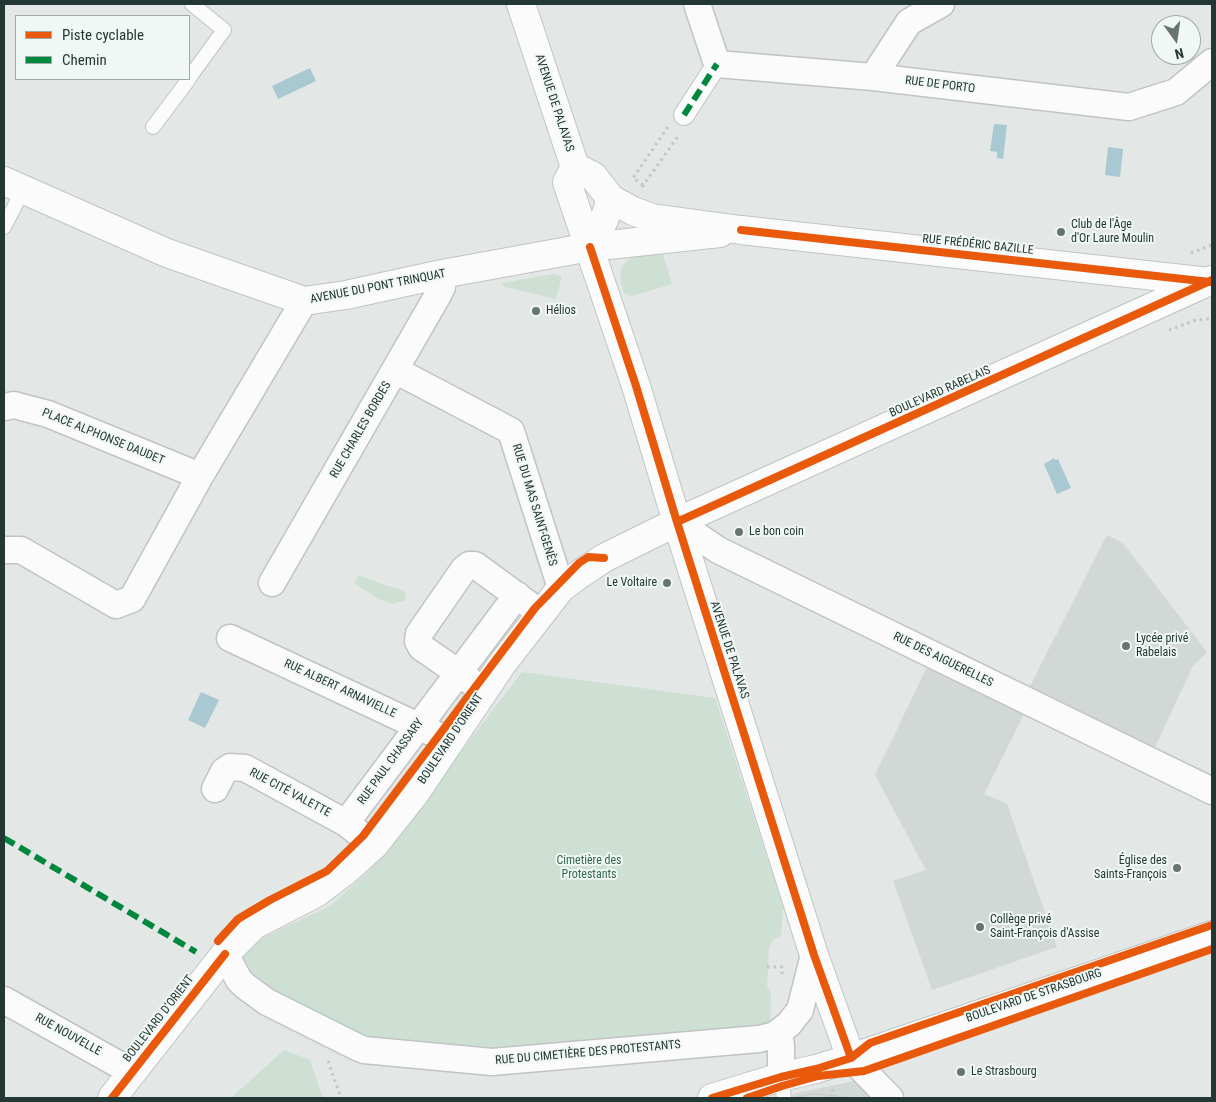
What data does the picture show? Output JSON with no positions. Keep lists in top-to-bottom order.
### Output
{
  "streets": {
    "main road": [
      "AVENUE DE PALAVAS",
      "RUE FRÉDÉRIC BAZILLE",
      "AVENUE DU PONT TRINQUAT",
      "BOULEVARD RABELAIS",
      "BOULEVARD D'ORIENT",
      "BOULEVARD DE STRASBOURG"
    ],
    "street": [
      "RUE DE PORTO",
      "RUE CHARLES BORDES",
      "PLACE ALPHONSE DAUDET",
      "RUE DU MAS SAINT-GENÈS",
      "RUE DES AIGUERELLES",
      "RUE ALBERT ARNAVIELLE",
      "RUE PAUL CHASSARY",
      "RUE CITÉ VALETTE",
      "RUE NOUVELLE",
      "RUE DU CIMETIÈRE DES PROTESTANTS"
    ]
  },
  "crossings": [
    ["AVENUE DE PALAVAS", "RUE FRÉDÉRIC BAZILLE"],
    ["AVENUE DE PALAVAS", "AVENUE DU PONT TRINQUAT"],
    ["AVENUE DE PALAVAS", "BOULEVARD RABELAIS"],
    ["AVENUE DE PALAVAS", "RUE DES AIGUERELLES"],
    ["AVENUE DE PALAVAS", "BOULEVARD D'ORIENT"],
    ["AVENUE DE PALAVAS", "BOULEVARD DE STRASBOURG"],
    ["RUE FRÉDÉRIC BAZILLE", "AVENUE DU PONT TRINQUAT"],
    ["RUE FRÉDÉRIC BAZILLE", "BOULEVARD RABELAIS"],
    ["AVENUE DU PONT TRINQUAT", "RUE CHARLES BORDES"],
    ["BOULEVARD RABELAIS", "RUE DES AIGUERELLES"],
    ["BOULEVARD RABELAIS", "BOULEVARD D'ORIENT"],
    ["RUE CHARLES BORDES", "RUE DU MAS SAINT-GENÈS"],
    ["RUE DU MAS SAINT-GENÈS", "BOULEVARD D'ORIENT"],
    ["RUE DES AIGUERELLES", "BOULEVARD D'ORIENT"],
    ["RUE ALBERT ARNAVIELLE", "BOULEVARD D'ORIENT"],
    ["RUE ALBERT ARNAVIELLE", "RUE PAUL CHASSARY"],
    ["BOULEVARD D'ORIENT", "RUE NOUVELLE"],
    ["BOULEVARD D'ORIENT", "RUE DU CIMETIÈRE DES PROTESTANTS"],
    ["RUE PAUL CHASSARY", "RUE CITÉ VALETTE"]
  ],
  "parks": ["Cimetière des Protestants"],
  "places": [
    "Club de l'Âge d'Or Laure Moulin",
    "Hélios",
    "Le bon coin",
    "Le Voltaire",
    "Lycée privé Rabelais",
    "Église des Saints-François",
    "Collège privé Saint-François d'Assise",
    "Le Strasbourg"
  ],
  "legend": ["Piste cyclable", "Chemin"],
  "north": "bottom"
}
